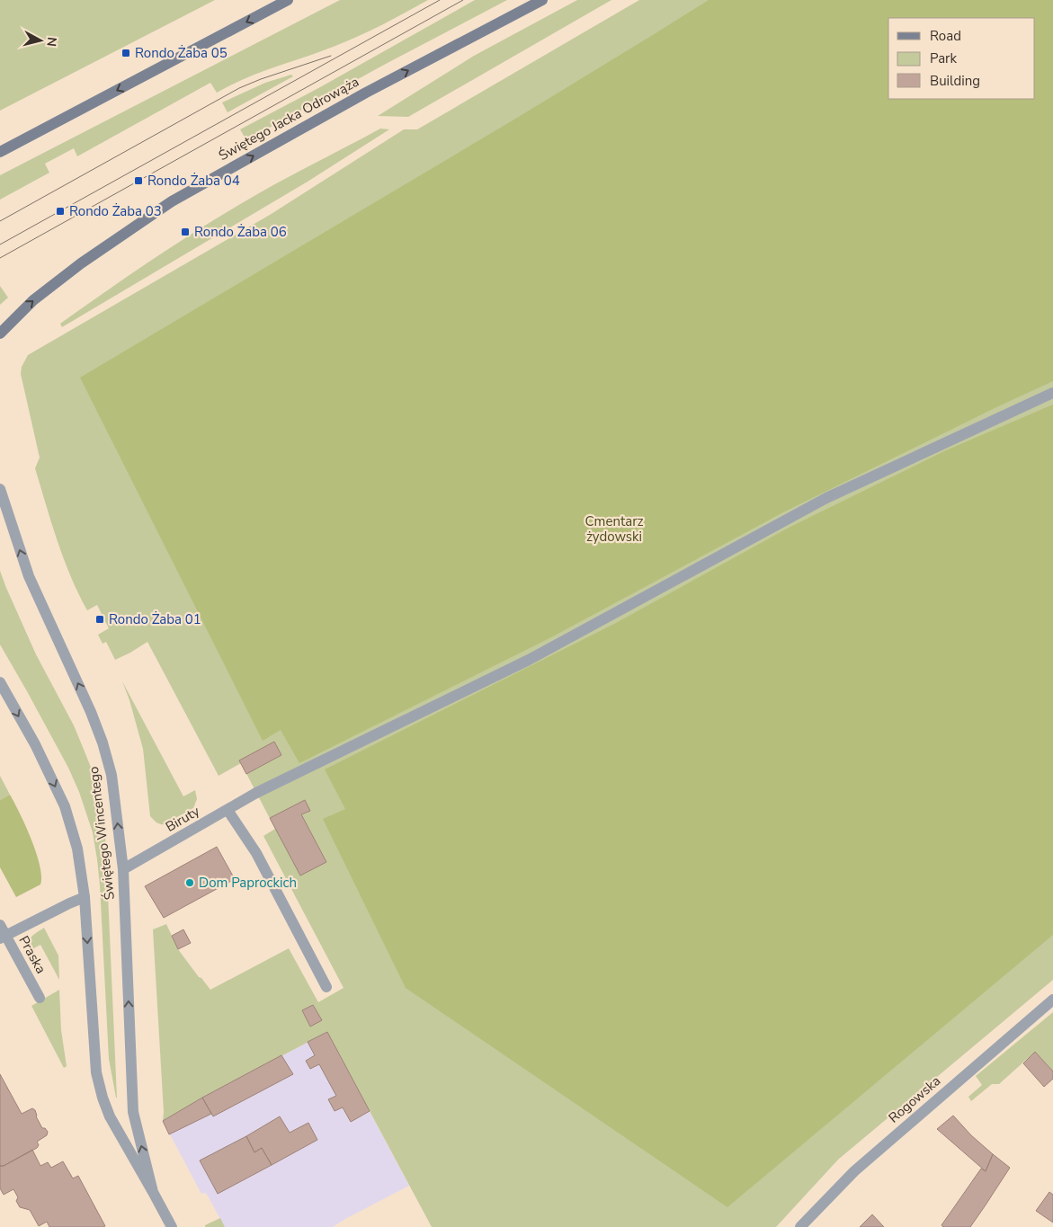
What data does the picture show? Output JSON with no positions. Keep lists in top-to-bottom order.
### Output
{
  "streets": {
    "main road": ["Świętego Jacka Odrowąża"],
    "street": [
      "Biruty",
      "Świętego Wincentego",
      "Praska",
      "Rogowska"
    ]
  },
  "crossings": [
    ["Biruty", "Świętego Wincentego"]
  ],
  "one_way": ["Świętego Jacka Odrowąża"],
  "parks": ["Cmentarz żydowski"],
  "places": {
    "transit": [
      "Rondo Żaba 05",
      "Rondo Żaba 04",
      "Rondo Żaba 03",
      "Rondo Żaba 06",
      "Rondo Żaba 01"
    ],
    "other": ["Dom Paprockich"]
  },
  "legend": ["Road", "Park", "Building"],
  "north": "right"
}
